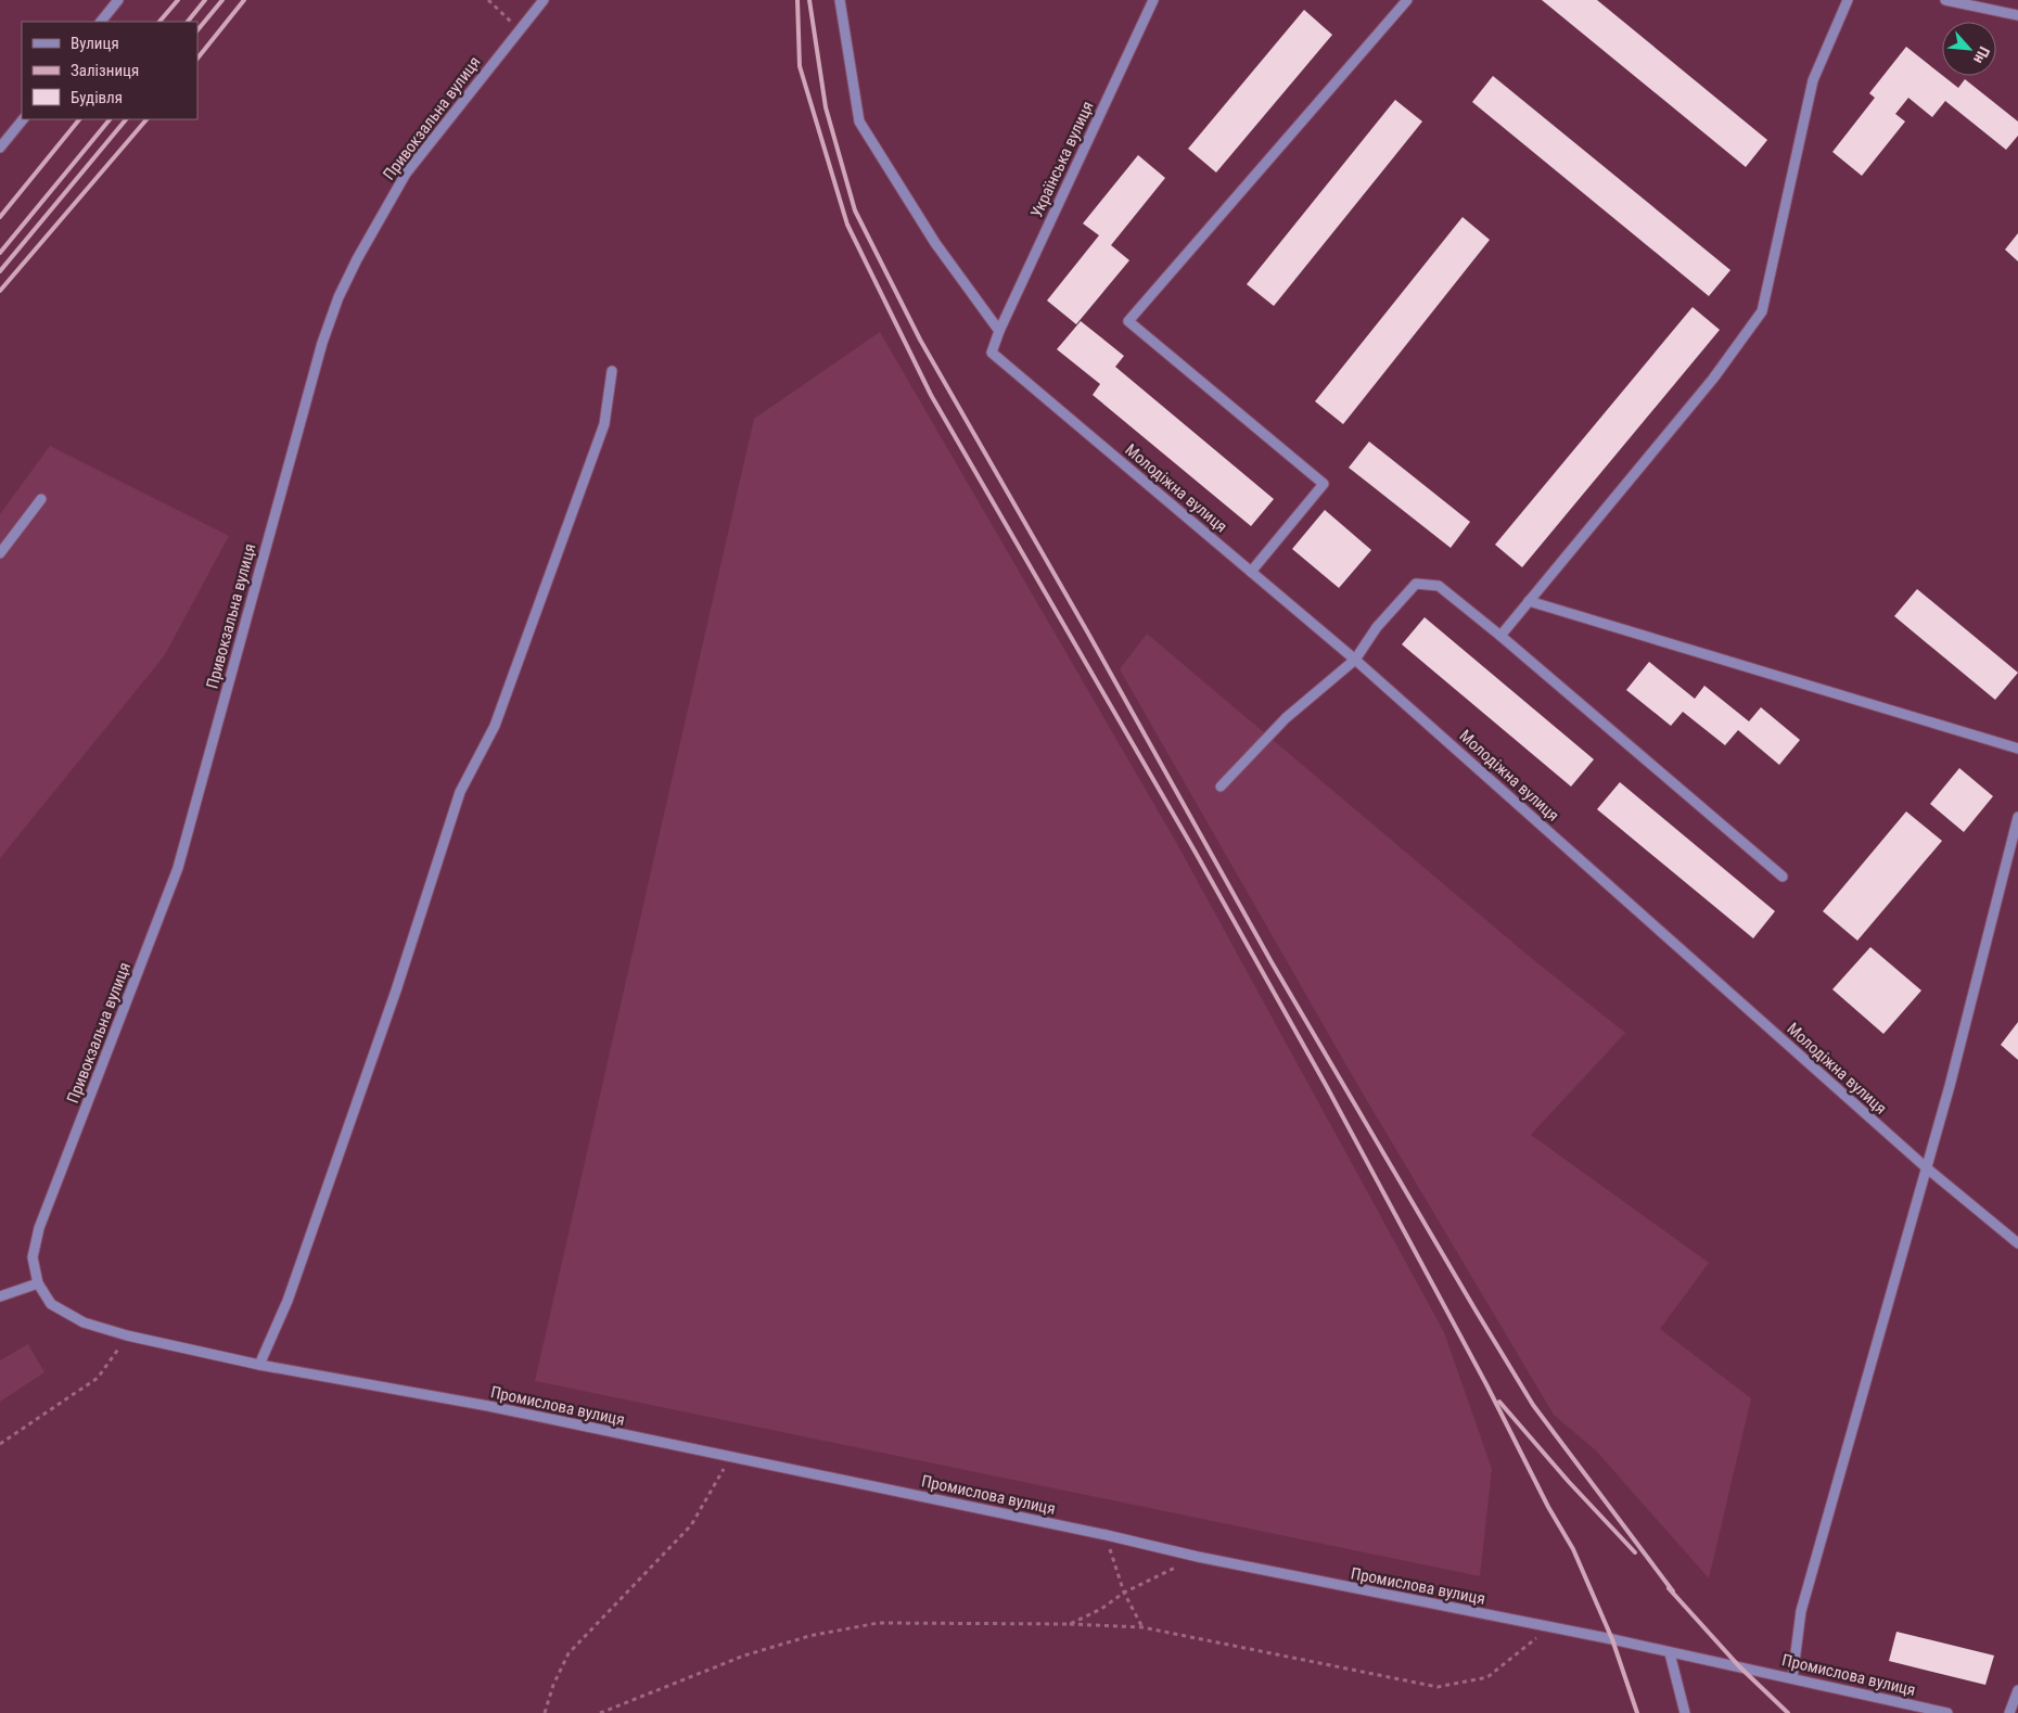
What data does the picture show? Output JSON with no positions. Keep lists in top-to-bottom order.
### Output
{
  "streets": {
    "street": [
      "Привокзальна вулиця",
      "Українська вулиця",
      "Молодіжна вулиця",
      "Промислова вулиця"
    ]
  },
  "crossings": [
    ["Привокзальна вулиця", "Промислова вулиця"],
    ["Українська вулиця", "Молодіжна вулиця"]
  ],
  "legend": ["Вулиця", "Залізниця", "Будівля"],
  "north": "bottom right"
}
